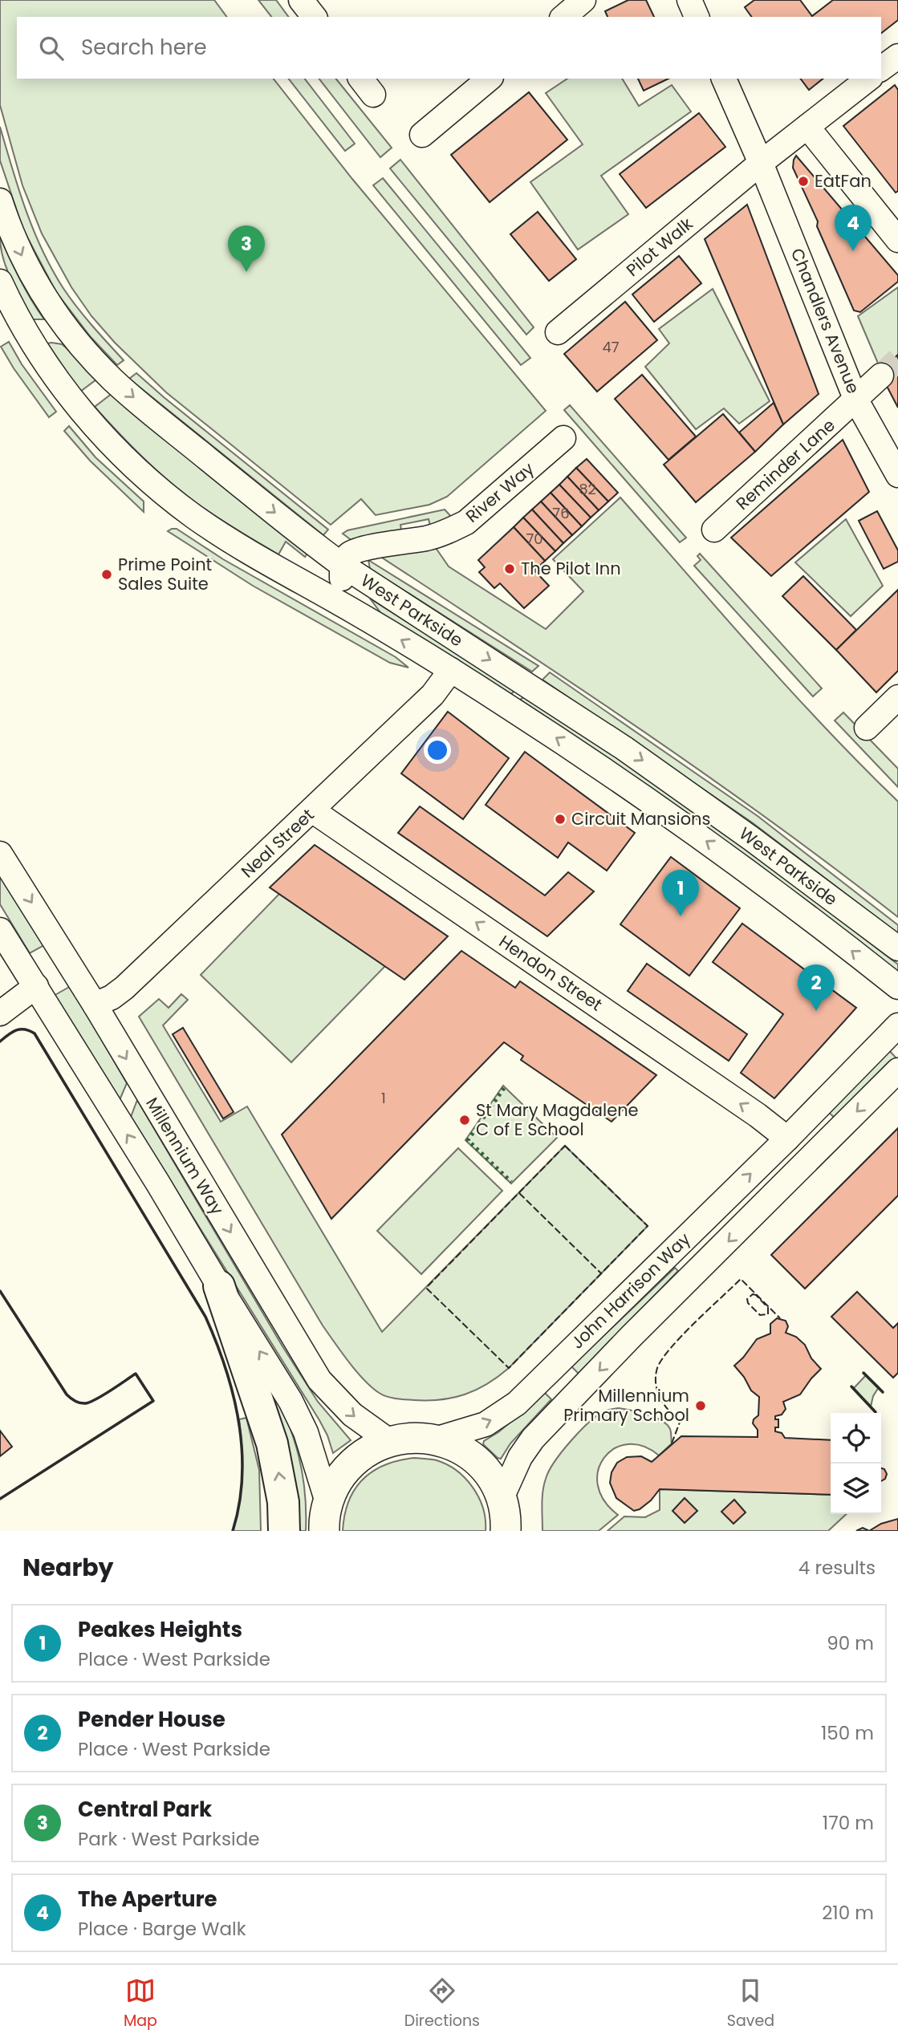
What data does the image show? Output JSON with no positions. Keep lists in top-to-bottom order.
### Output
{
  "streets": {
    "street": [
      "Pilot Walk",
      "Chandlers Avenue",
      "Reminder Lane",
      "River Way",
      "West Parkside",
      "Neal Street",
      "Hendon Street",
      "Millennium Way",
      "John Harrison Way"
    ]
  },
  "crossings": [
    ["Pilot Walk", "Chandlers Avenue"],
    ["Chandlers Avenue", "Reminder Lane"],
    ["River Way", "West Parkside"],
    ["West Parkside", "Neal Street"],
    ["Neal Street", "Hendon Street"],
    ["Neal Street", "Millennium Way"],
    ["Hendon Street", "John Harrison Way"]
  ],
  "one_way": ["Hendon Street"],
  "places": [
    "EatFan",
    "The Pilot Inn",
    "Prime Point Sales Suite",
    "Circuit Mansions",
    "St Mary Magdalene C of E School",
    "Millennium Primary School"
  ],
  "house_numbers": [
    "47",
    "82",
    "76",
    "70",
    "1"
  ],
  "page": {
    "search": "Search here",
    "pins": [
      "4",
      "3",
      "1",
      "2"
    ],
    "heading": ["Nearby", "4 results"],
    "list": [
      {
        "mark": "1",
        "name": "Peakes Heights",
        "note": "Place · West Parkside",
        "value": "90 m"
      },
      {
        "mark": "2",
        "name": "Pender House",
        "note": "Place · West Parkside",
        "value": "150 m"
      },
      {
        "mark": "3",
        "name": "Central Park",
        "note": "Park · West Parkside",
        "value": "170 m"
      },
      {
        "mark": "4",
        "name": "The Aperture",
        "note": "Place · Barge Walk",
        "value": "210 m"
      }
    ],
    "nav": ["Map", "Directions", "Saved"]
  }
}
